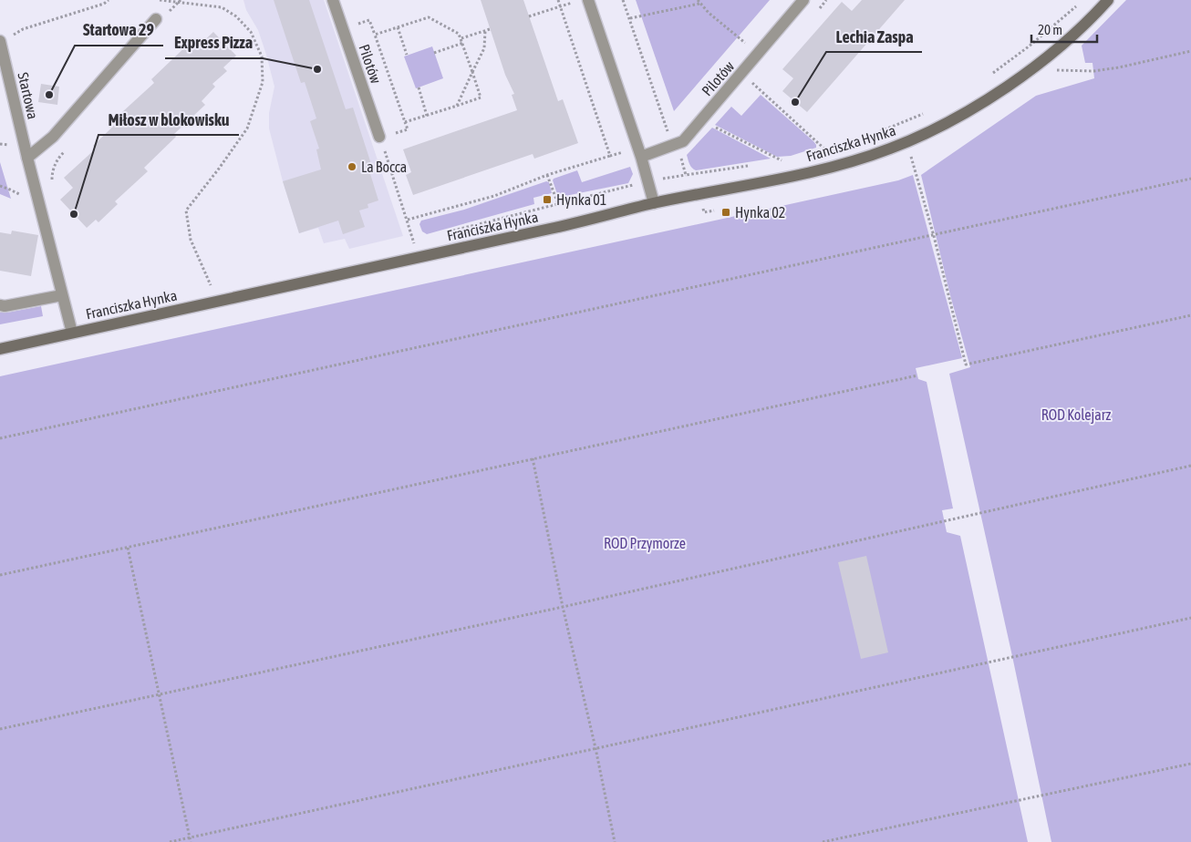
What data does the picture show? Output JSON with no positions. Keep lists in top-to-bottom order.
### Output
{
  "streets": {
    "street": ["Pilotów", "Startowa", "Franciszka Hynka"]
  },
  "crossings": [
    ["Startowa", "Franciszka Hynka"]
  ],
  "parks": ["ROD Kolejarz", "ROD Przymorze"],
  "places": {
    "other": [
      "Express Pizza",
      "Startowa 29",
      "Lechia Zaspa",
      "La Bocca",
      "Miłosz w blokowisku"
    ],
    "transit": ["Hynka 01", "Hynka 02"]
  },
  "scale_bar": "20 m"
}
